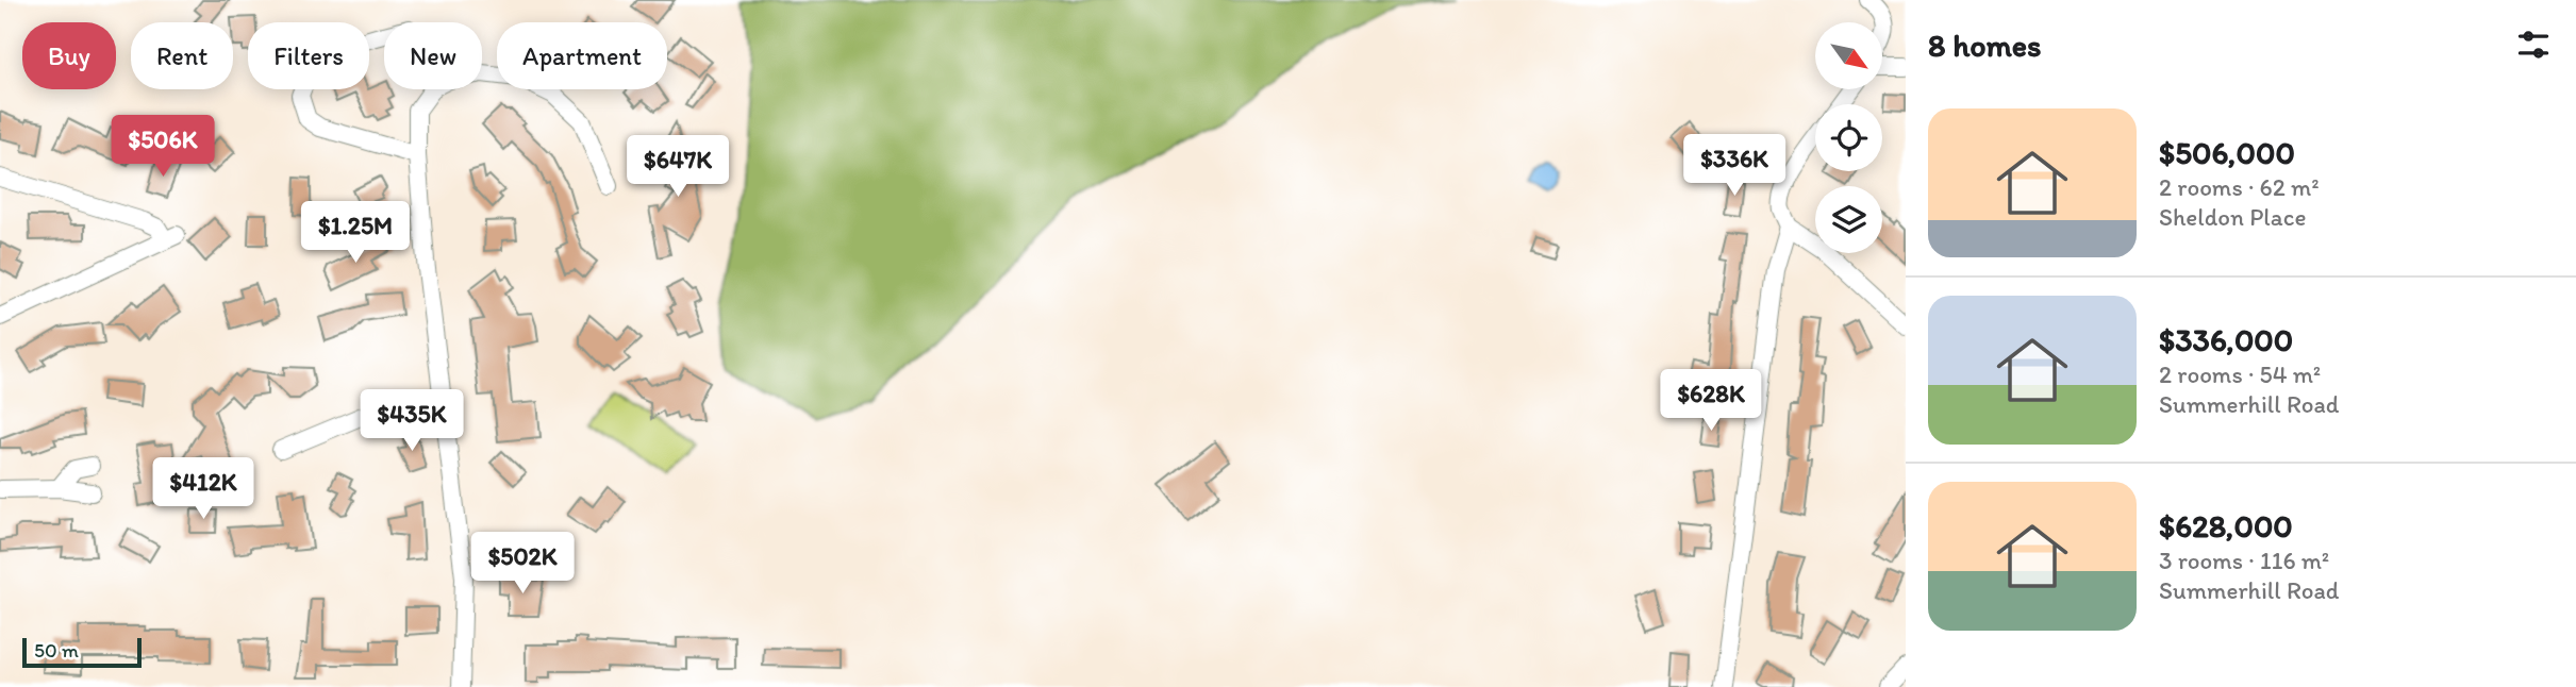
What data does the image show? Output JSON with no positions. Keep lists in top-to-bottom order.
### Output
{
  "scale_bar": "50 m",
  "north": "bottom right",
  "page": {
    "heading": "8 homes",
    "chip": [
      "Buy",
      "Rent",
      "Filters",
      "New",
      "Apartment"
    ],
    "list": [
      {
        "name": "$506,000",
        "note": "2 rooms · 62 m² · Sheldon Place"
      },
      {
        "name": "$336,000",
        "note": "2 rooms · 54 m² · Summerhill Road"
      },
      {
        "name": "$628,000",
        "note": "3 rooms · 116 m² · Summerhill Road"
      }
    ],
    "price": [
      "$506K",
      "$336K",
      "$647K",
      "$1.25M",
      "$628K",
      "$435K",
      "$412K",
      "$502K"
    ],
    "scale": "50 m"
  }
}
